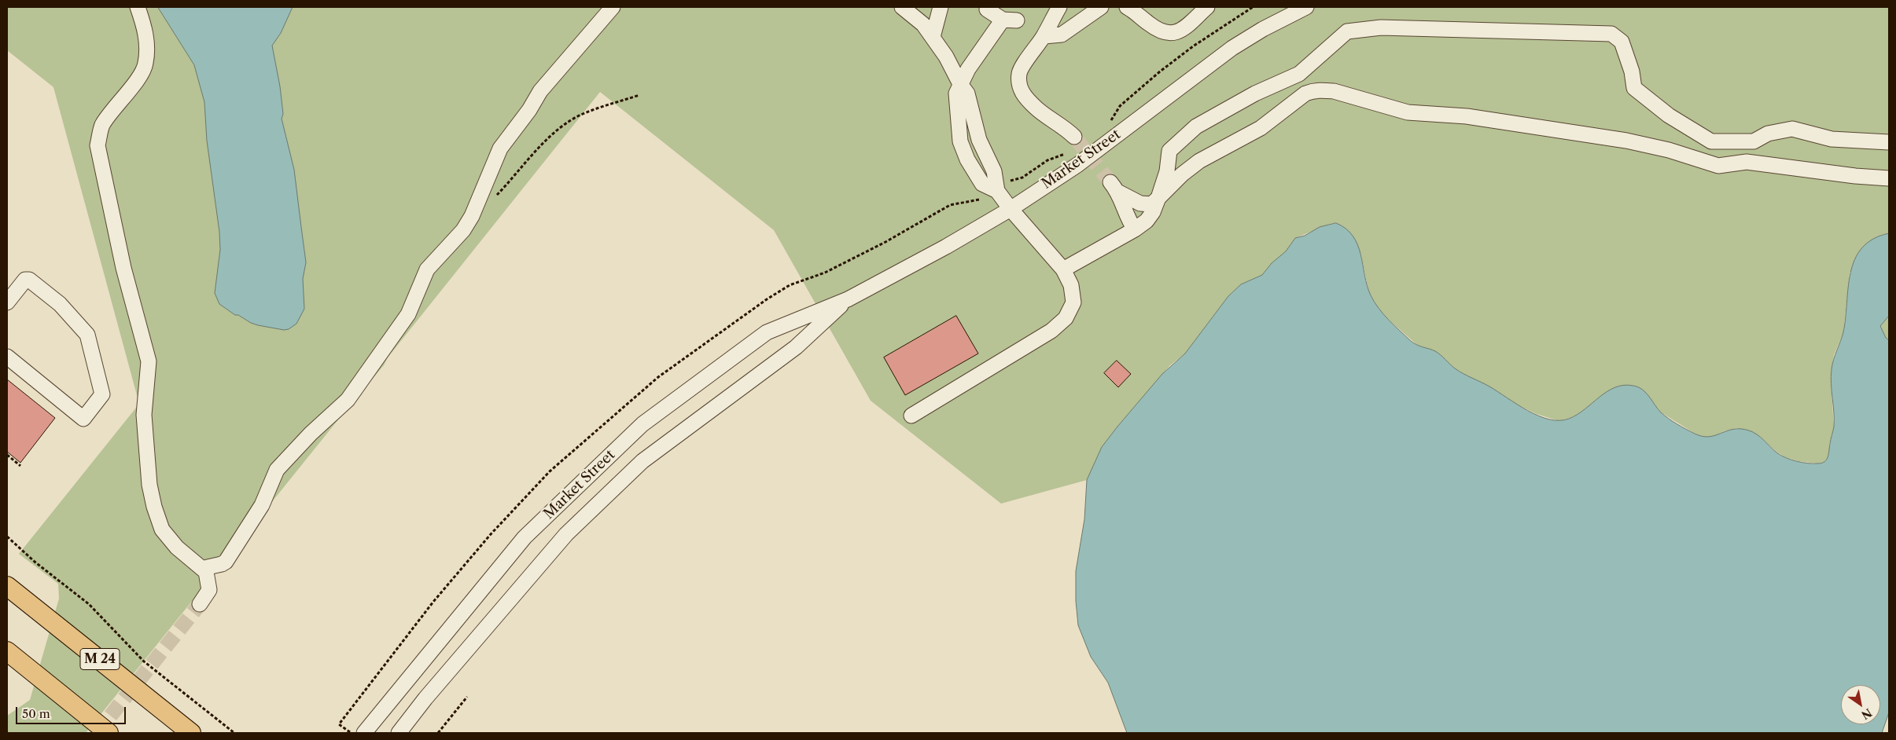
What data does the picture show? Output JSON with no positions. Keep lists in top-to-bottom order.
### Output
{
  "streets": {
    "main road": ["M 24"],
    "street": ["Market Street"]
  },
  "scale_bar": "50 m",
  "north": "bottom right"
}
